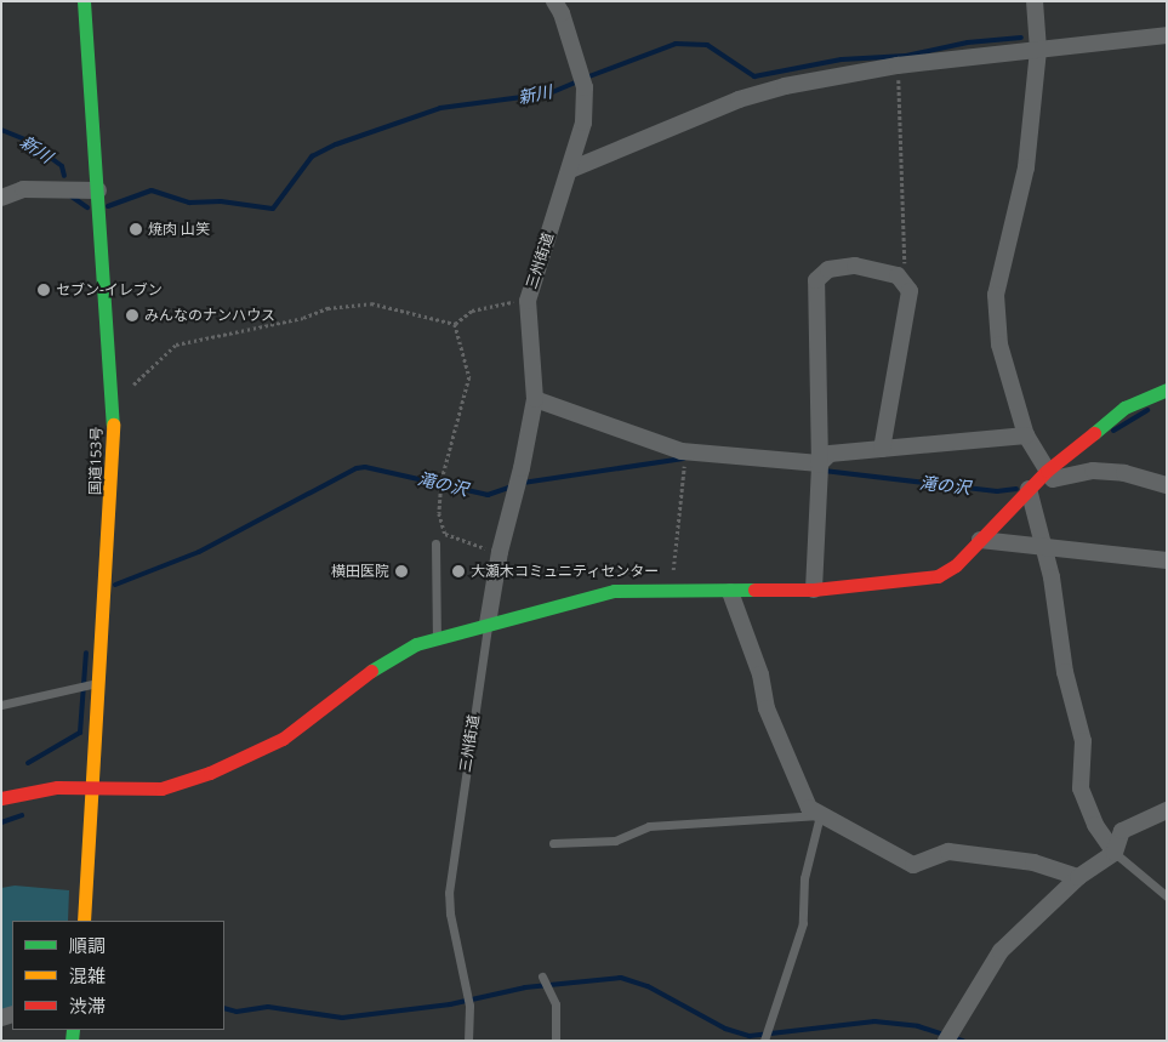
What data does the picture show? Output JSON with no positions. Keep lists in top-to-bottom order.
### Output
{
  "streets": {
    "main road": ["国道153号"],
    "street": ["三州街道"]
  },
  "water": ["新川", "滝の沢"],
  "places": [
    "焼肉 山笑",
    "セブン-イレブン",
    "みんなのナンハウス",
    "横田医院",
    "大瀬木コミュニティセンター"
  ],
  "legend": ["順調", "混雑", "渋滞"]
}
